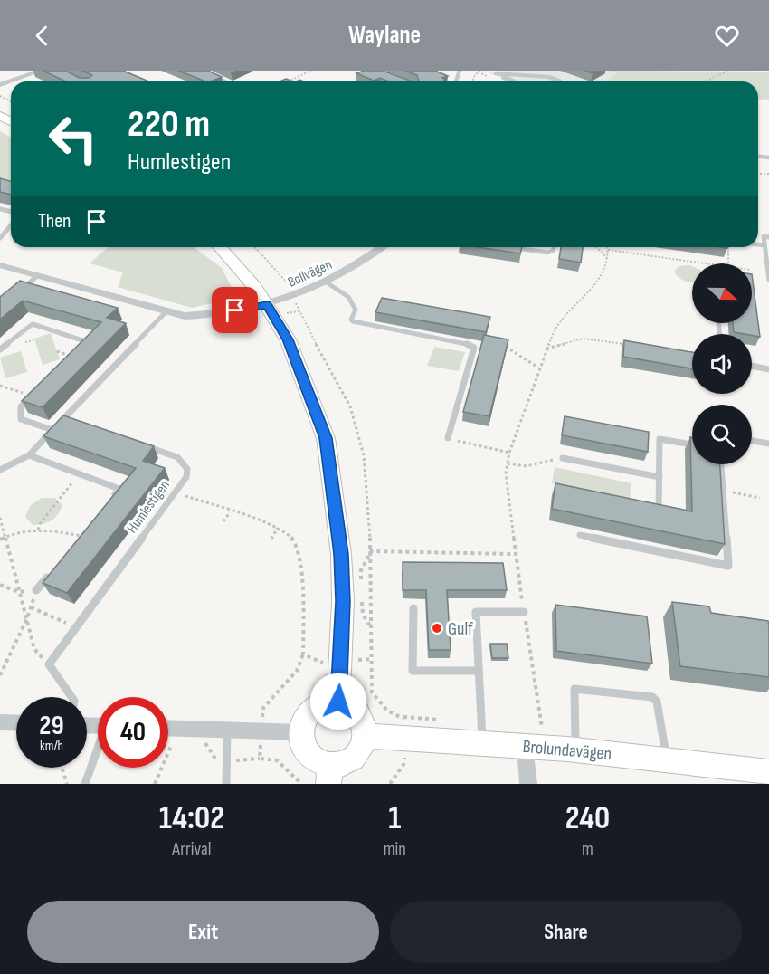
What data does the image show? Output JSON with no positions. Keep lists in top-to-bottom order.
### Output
{
  "streets": {
    "street": ["Bollvägen", "Brolundavägen"],
    "lane": ["Humlestigen"]
  },
  "places": ["Gulf"],
  "north": "right",
  "page": {
    "header": "Waylane",
    "turn": ["220 m", "Humlestigen"],
    "then": "Then",
    "speed": "29 km/h",
    "limit": "40",
    "eta": [
      "14:02",
      "Arrival",
      "1",
      "min",
      "240",
      "m"
    ],
    "buttons": ["Exit", "Share"]
  }
}
